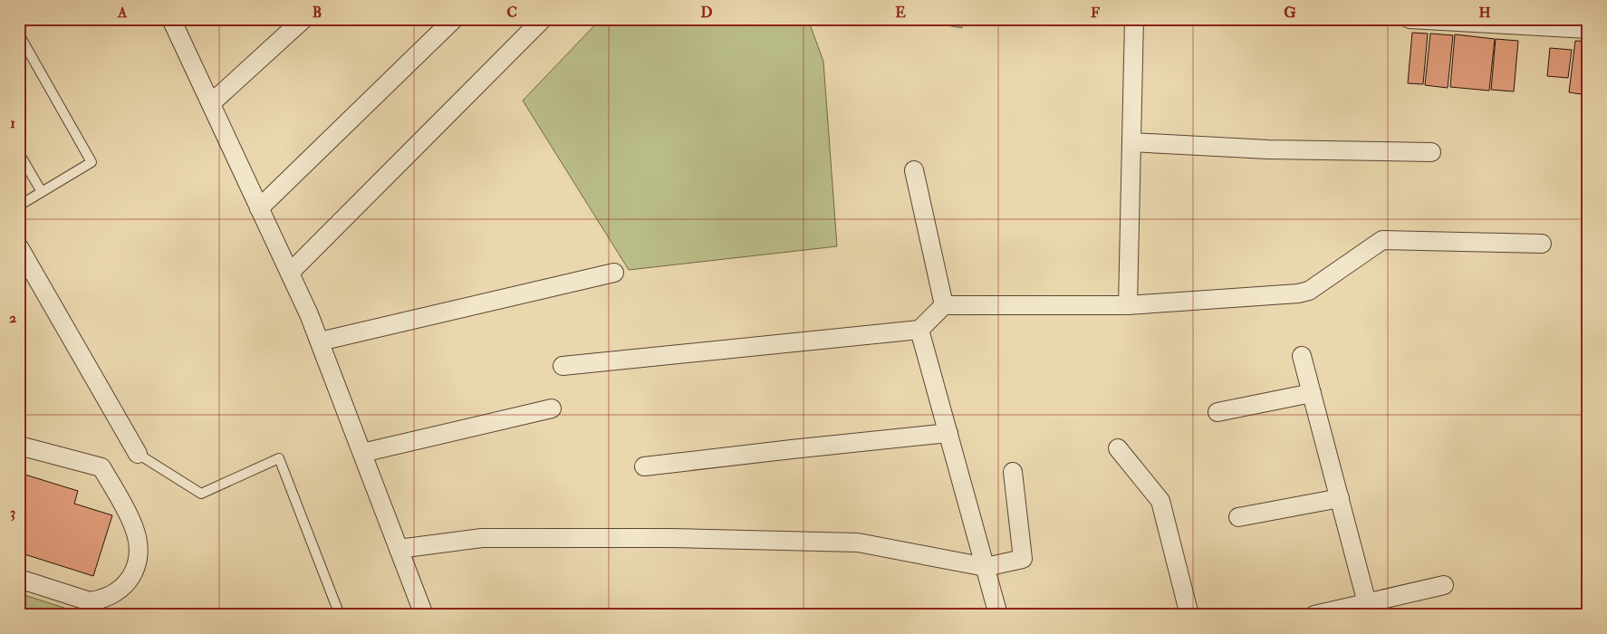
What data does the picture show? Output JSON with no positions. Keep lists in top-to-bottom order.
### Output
{
  "grid": {
    "columns": [
      "A",
      "B",
      "C",
      "D",
      "E",
      "F",
      "G",
      "H"
    ],
    "rows": ["1", "2", "3"]
  }
}
